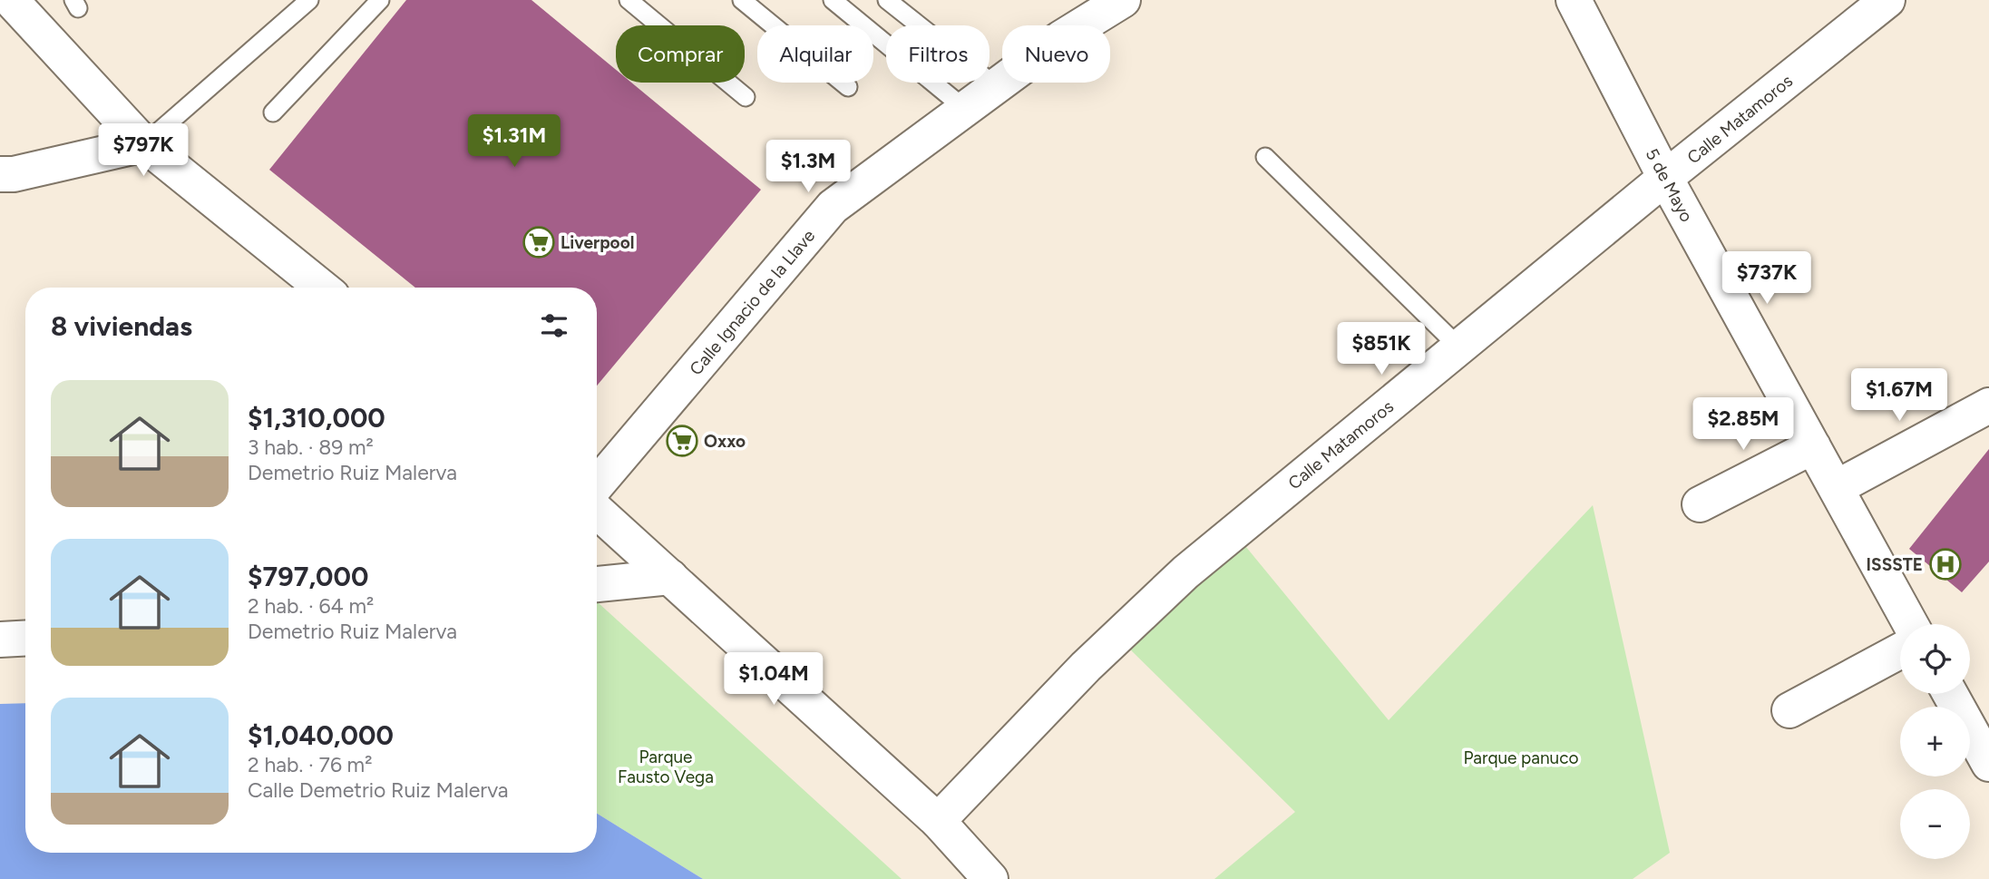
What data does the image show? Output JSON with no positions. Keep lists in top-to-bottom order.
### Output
{
  "streets": {
    "street": ["Calle Matamoros", "5 de Mayo", "Calle Ignacio de la Llave"]
  },
  "crossings": [
    ["Calle Matamoros", "5 de Mayo"]
  ],
  "parks": ["Parque Fausto Vega", "Parque panuco"],
  "places": {
    "supermarket": ["Liverpool", "Oxxo"],
    "hospital": ["ISSSTE"]
  },
  "page": {
    "chip": [
      "Comprar",
      "Alquilar",
      "Filtros",
      "Nuevo"
    ],
    "price": [
      "$1.31M",
      "$797K",
      "$1.3M",
      "$737K",
      "$851K",
      "$1.67M",
      "$2.85M",
      "$1.04M"
    ],
    "heading": "8 viviendas",
    "list": [
      {
        "name": "$1,310,000",
        "note": "3 hab. · 89 m² · Demetrio Ruiz Malerva"
      },
      {
        "name": "$797,000",
        "note": "2 hab. · 64 m² · Demetrio Ruiz Malerva"
      },
      {
        "name": "$1,040,000",
        "note": "2 hab. · 76 m² · Calle Demetrio Ruiz Malerva"
      }
    ],
    "map_buttons": ["+", "−"]
  }
}
